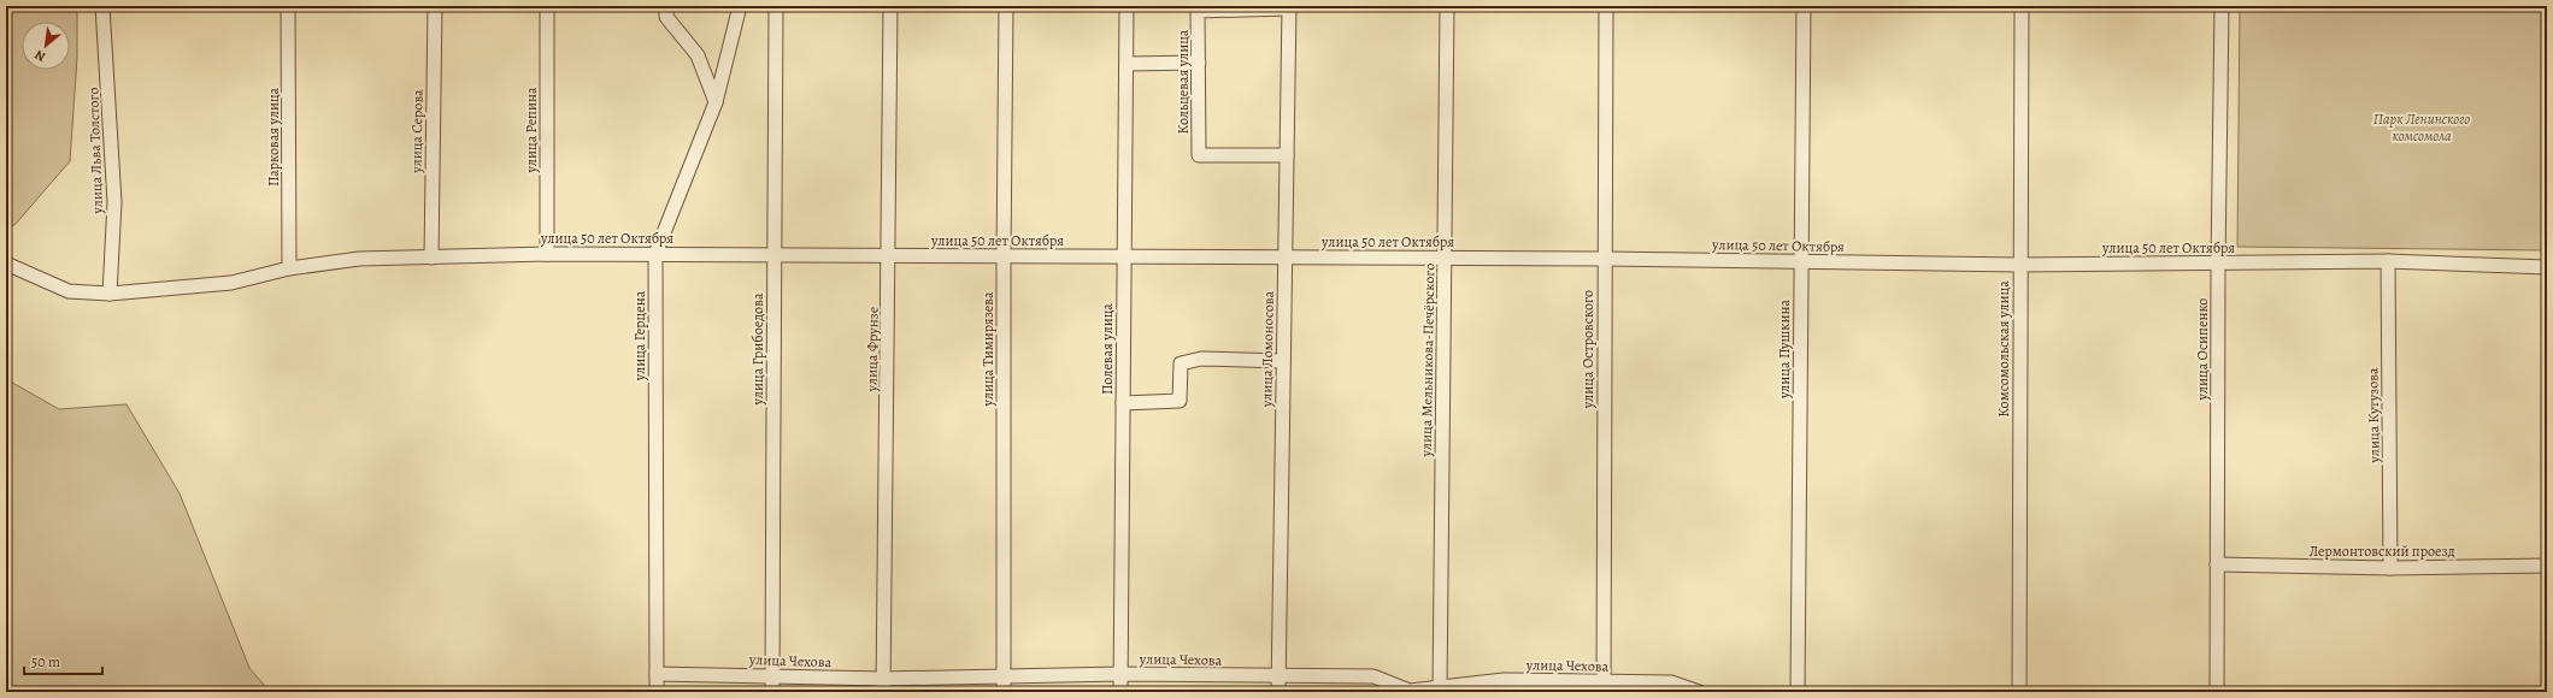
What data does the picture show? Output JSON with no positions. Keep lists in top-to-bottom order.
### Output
{
  "streets": {
    "street": [
      "Кольцевая улица",
      "улица Репина",
      "улица Серова",
      "Парковая улица",
      "улица Льва Толстого",
      "улица 50 лет Октября",
      "улица Герцена",
      "улица Грибоедова",
      "улица Фрунзе",
      "улица Тимирязева",
      "Полевая улица",
      "улица Ломоносова",
      "улица Островского",
      "улица Пушкина",
      "Комсомольская улица",
      "улица Осипенко",
      "улица Мельникова-Печёрского",
      "улица Кутузова",
      "Лермонтовский проезд",
      "улица Чехова"
    ]
  },
  "crossings": [
    ["Кольцевая улица", "улица Ломоносова"],
    ["улица Репина", "улица 50 лет Октября"],
    ["улица Серова", "улица 50 лет Октября"],
    ["Парковая улица", "улица 50 лет Октября"],
    ["улица Льва Толстого", "улица 50 лет Октября"],
    ["улица 50 лет Октября", "улица Герцена"],
    ["улица 50 лет Октября", "улица Грибоедова"],
    ["улица 50 лет Октября", "улица Фрунзе"],
    ["улица 50 лет Октября", "улица Тимирязева"],
    ["улица 50 лет Октября", "Полевая улица"],
    ["улица 50 лет Октября", "улица Ломоносова"],
    ["улица 50 лет Октября", "улица Островского"],
    ["улица 50 лет Октября", "улица Пушкина"],
    ["улица 50 лет Октября", "Комсомольская улица"],
    ["улица 50 лет Октября", "улица Осипенко"],
    ["улица 50 лет Октября", "улица Мельникова-Печёрского"],
    ["улица 50 лет Октября", "улица Кутузова"],
    ["улица Герцена", "улица Чехова"],
    ["улица Грибоедова", "улица Чехова"],
    ["улица Фрунзе", "улица Чехова"],
    ["улица Тимирязева", "улица Чехова"],
    ["Полевая улица", "улица Чехова"],
    ["улица Ломоносова", "улица Чехова"],
    ["улица Островского", "улица Чехова"],
    ["улица Осипенко", "Лермонтовский проезд"],
    ["улица Мельникова-Печёрского", "улица Чехова"],
    ["улица Кутузова", "Лермонтовский проезд"]
  ],
  "parks": ["Парк Ленинского комсомола"],
  "scale_bar": "50 m",
  "north": "bottom left"
}
